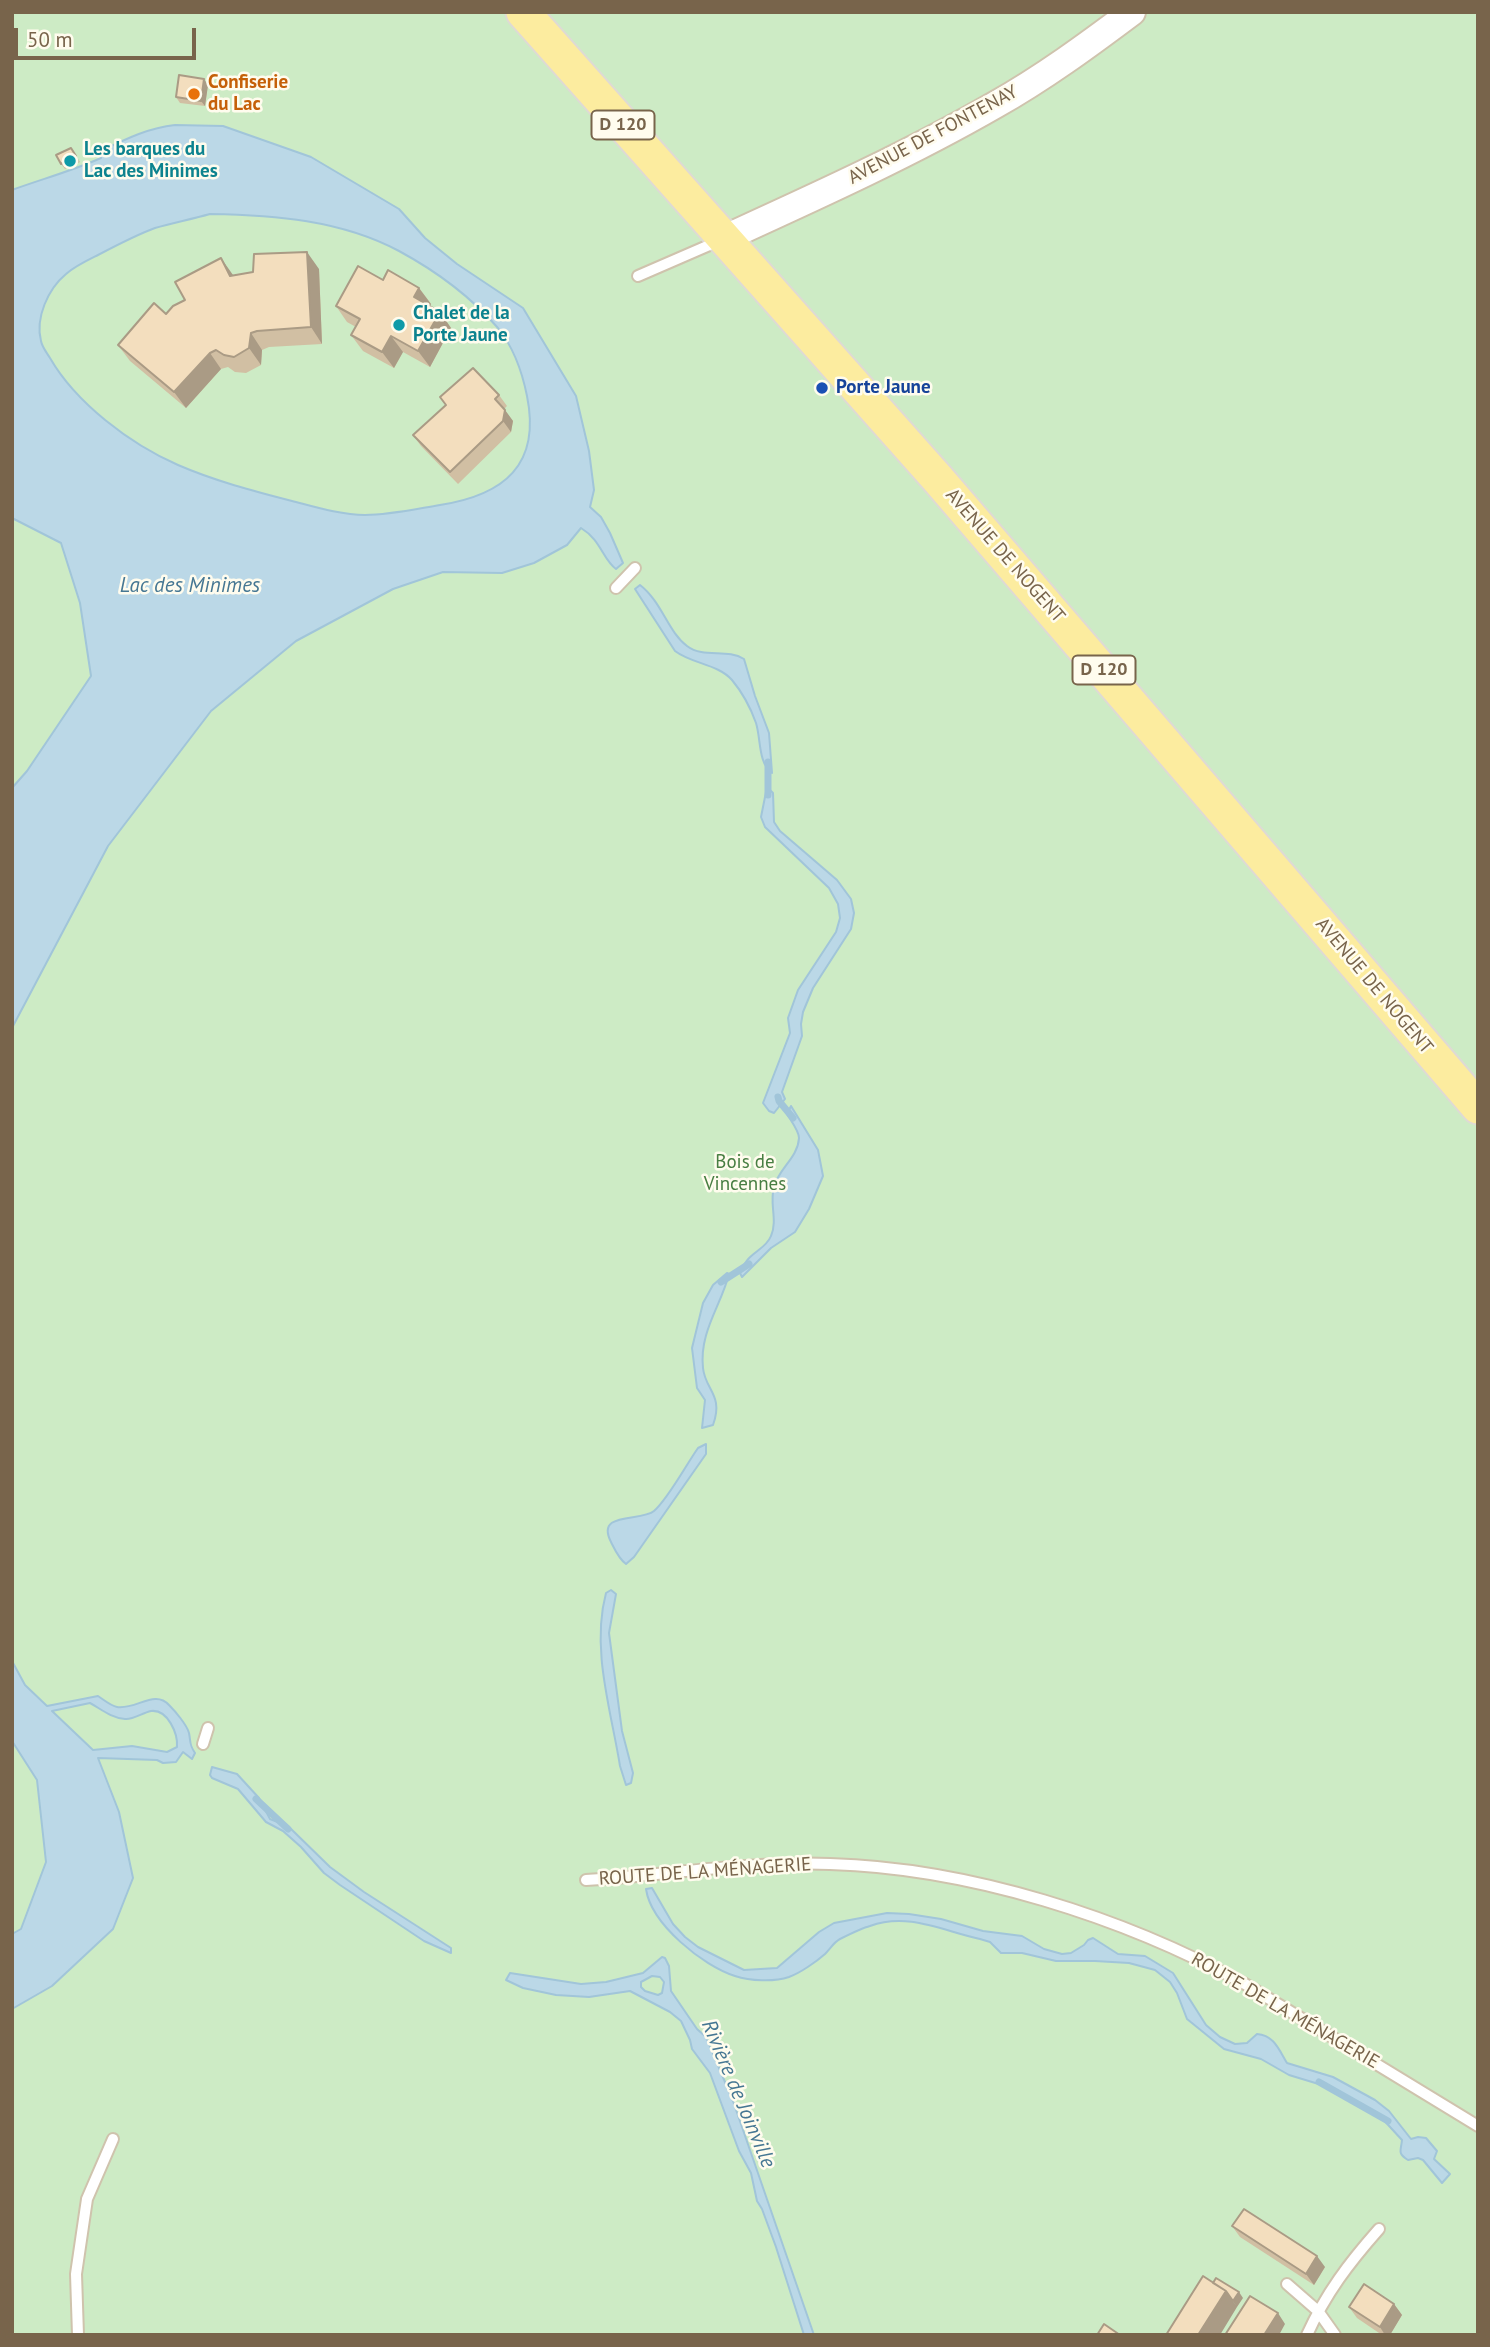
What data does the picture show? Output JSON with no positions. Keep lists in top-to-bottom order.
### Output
{
  "streets": {
    "main road": ["D 120", "AVENUE DE NOGENT"],
    "street": ["AVENUE DE FONTENAY"],
    "lane": ["ROUTE DE LA MÉNAGERIE"]
  },
  "crossings": [
    ["AVENUE DE FONTENAY", "AVENUE DE NOGENT"]
  ],
  "water": ["Lac des Minimes", "Rivière de Joinville"],
  "parks": ["Bois de Vincennes"],
  "places": [
    "Confiserie du Lac",
    "Les barques du Lac des Minimes",
    "Chalet de la Porte Jaune",
    "Porte Jaune"
  ],
  "scale_bar": "50 m"
}
